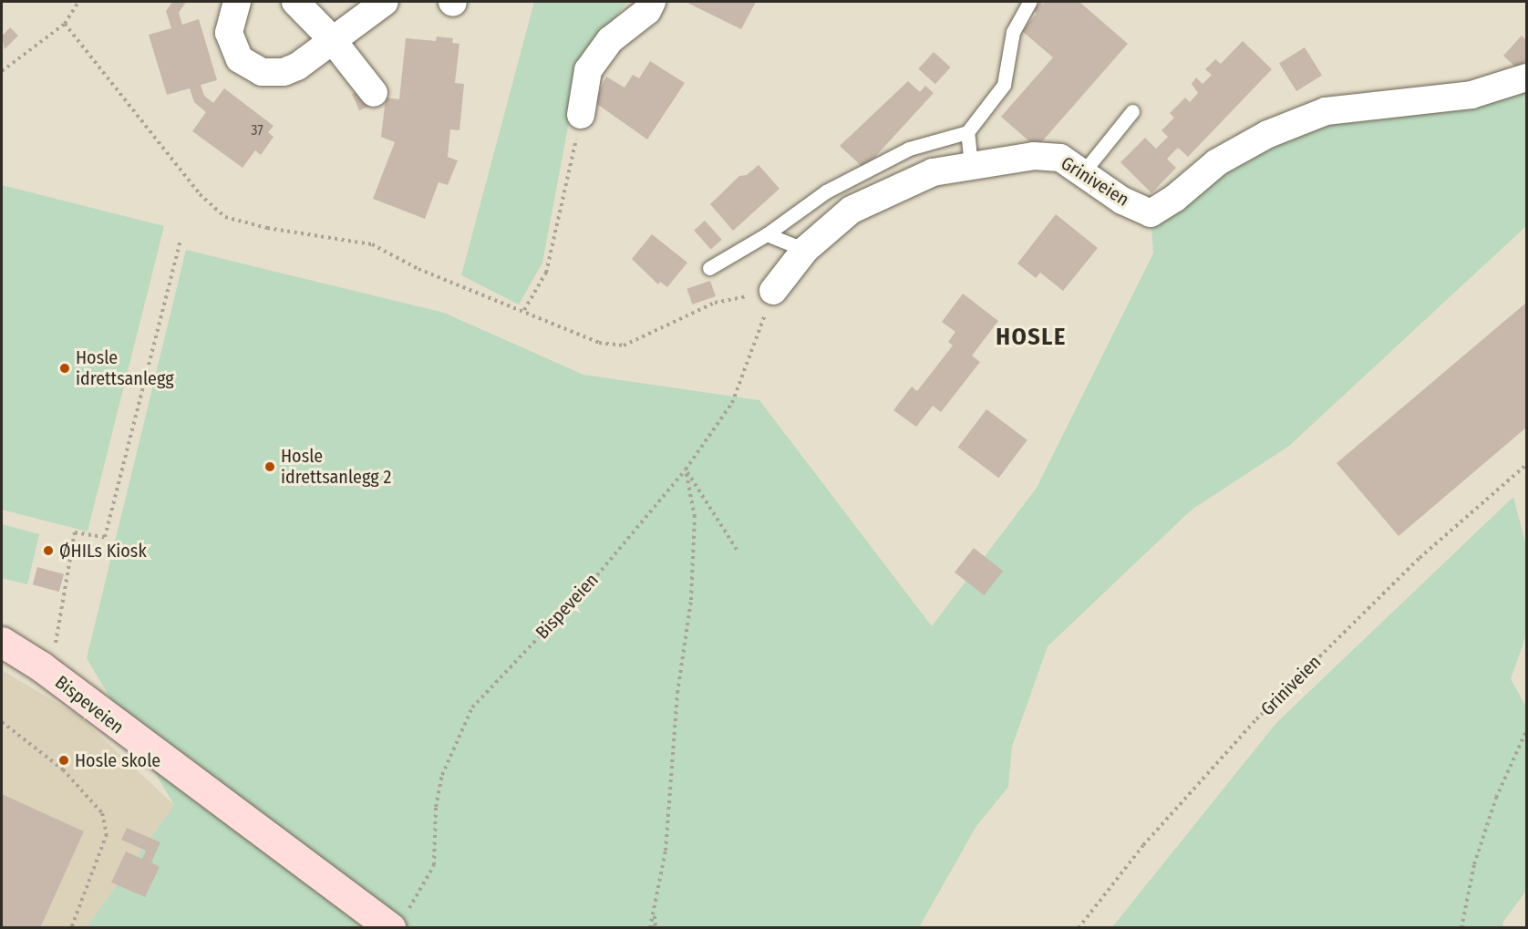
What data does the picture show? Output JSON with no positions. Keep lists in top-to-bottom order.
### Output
{
  "streets": {
    "street": ["Griniveien", "Bispeveien"]
  },
  "crossings": [
    ["Griniveien", "Bispeveien"]
  ],
  "districts": ["HOSLE"],
  "places": [
    "Hosle idrettsanlegg",
    "Hosle idrettsanlegg 2",
    "ØHILs Kiosk",
    "Hosle skole"
  ],
  "house_numbers": ["37"]
}
